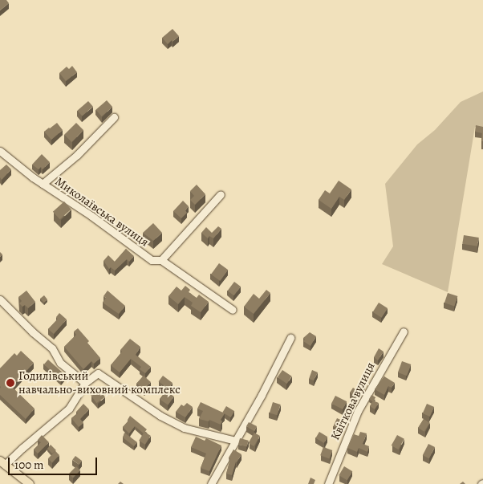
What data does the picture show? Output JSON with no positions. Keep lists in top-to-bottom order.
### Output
{
  "streets": {
    "street": ["Миколаївська вулиця", "Квіткова вулиця"]
  },
  "places": ["Годилівський навчально-виховний комплекс"],
  "scale_bar": "100 m"
}
